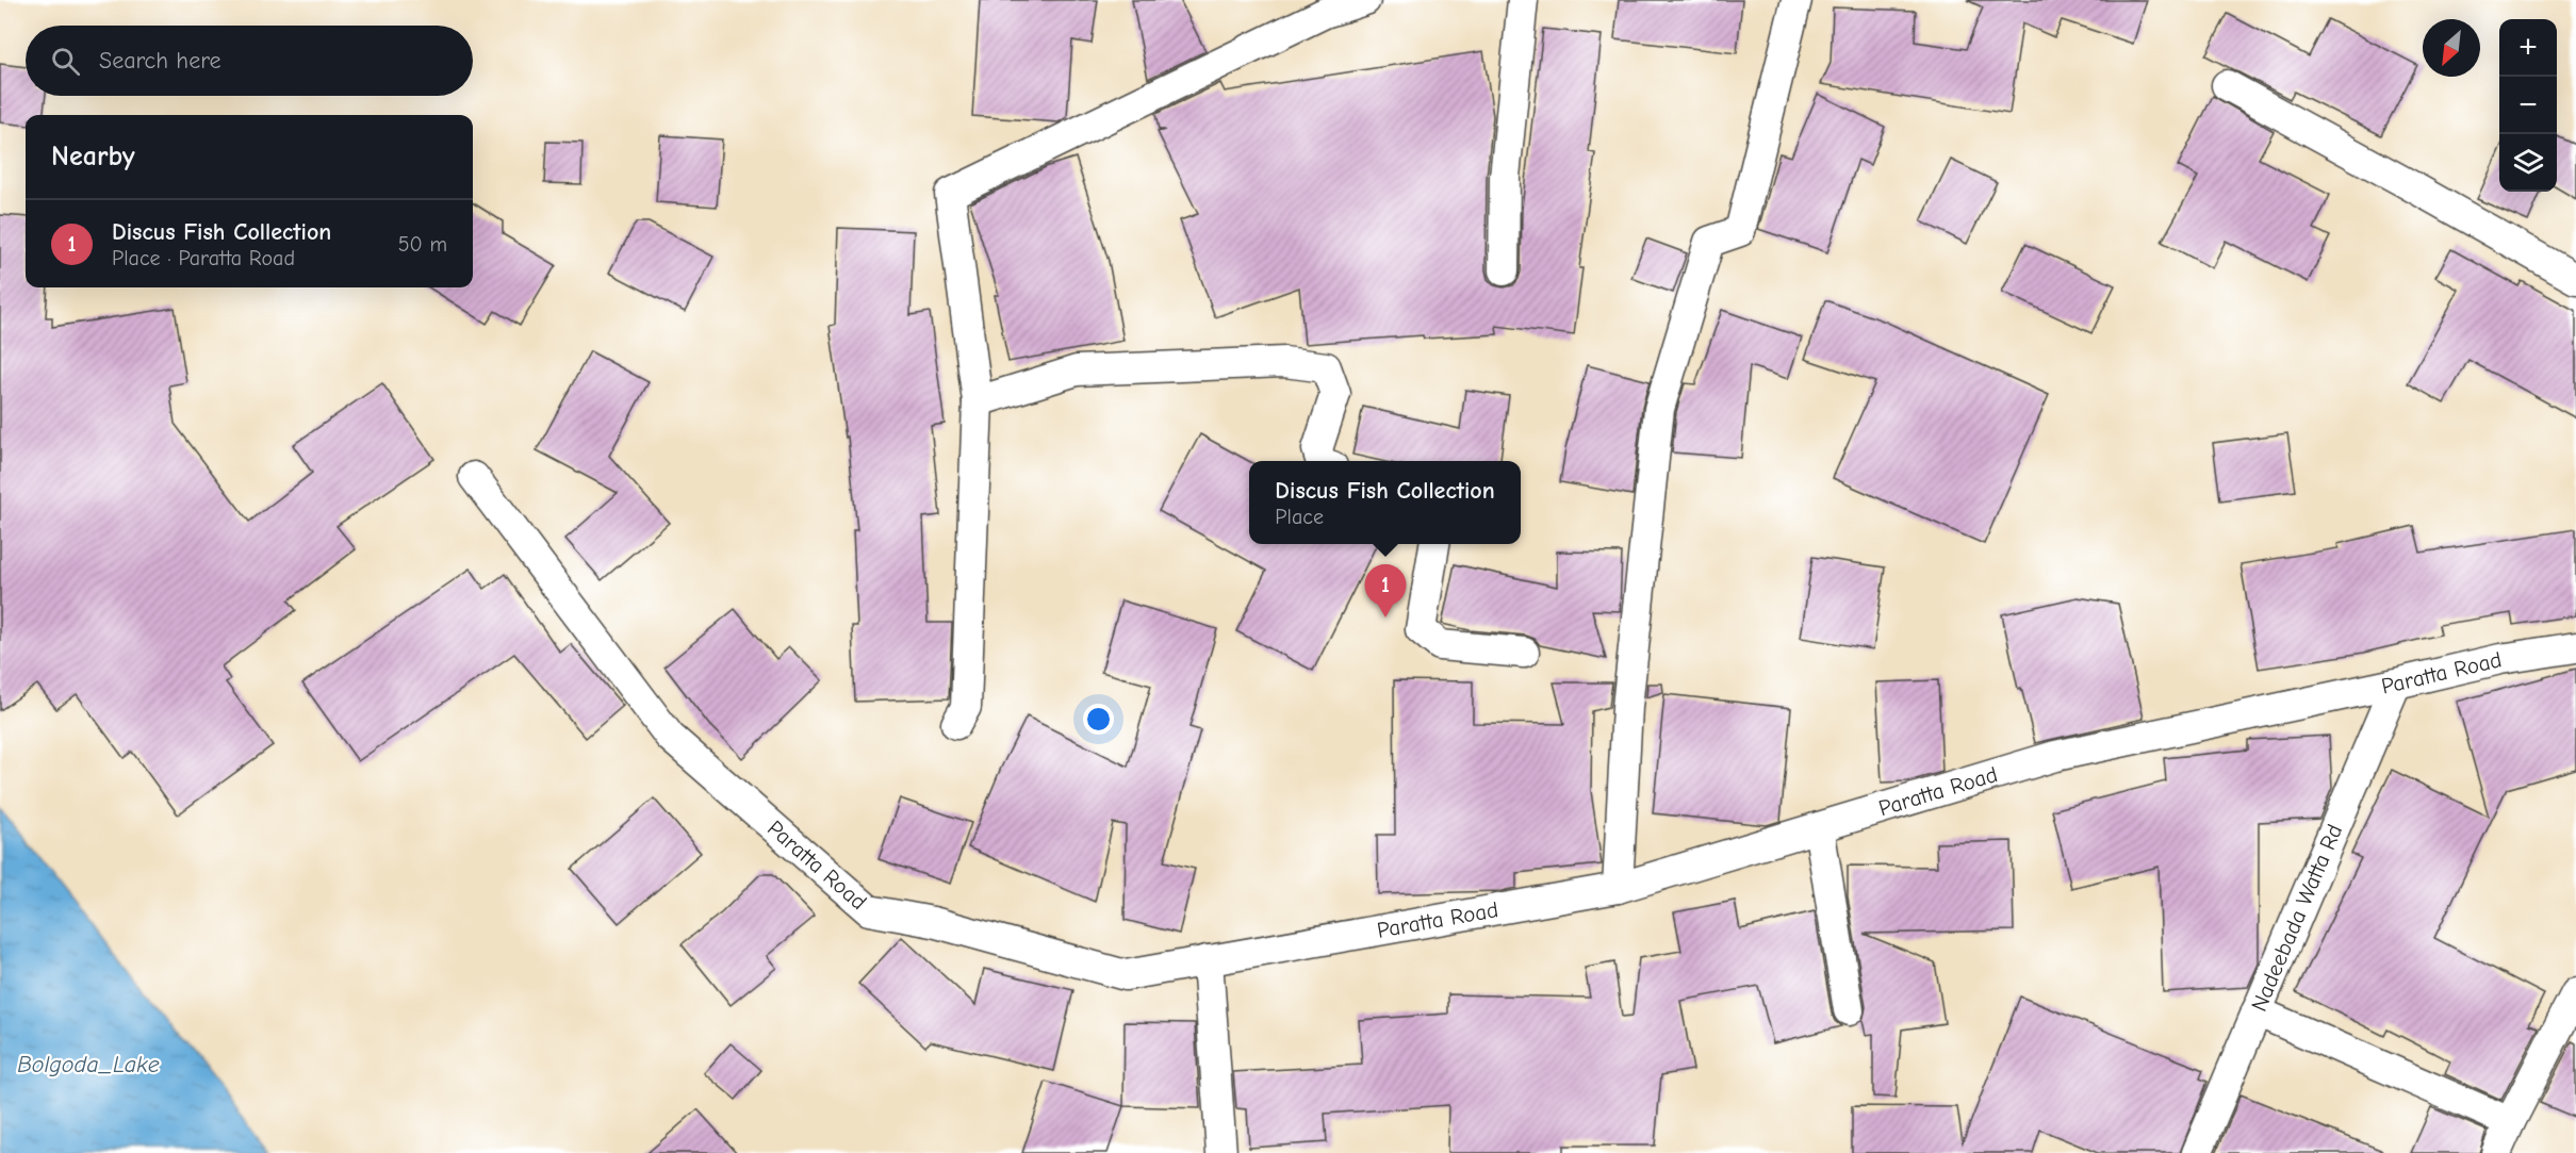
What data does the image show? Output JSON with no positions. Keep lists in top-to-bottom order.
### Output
{
  "streets": {
    "street": ["Paratta Road", "Nadeebada Watta Rd"]
  },
  "crossings": [
    ["Paratta Road", "Nadeebada Watta Rd"]
  ],
  "water": ["Bolgoda_Lake"],
  "north": "bottom left",
  "page": {
    "map_buttons": ["+", "−"],
    "search": "Search here",
    "heading": "Nearby",
    "list": [
      {
        "mark": "1",
        "name": "Discus Fish Collection",
        "note": "Place · Paratta Road",
        "value": "50 m"
      }
    ],
    "popup": ["Discus Fish Collection", "Place"],
    "pins": "1"
  }
}
